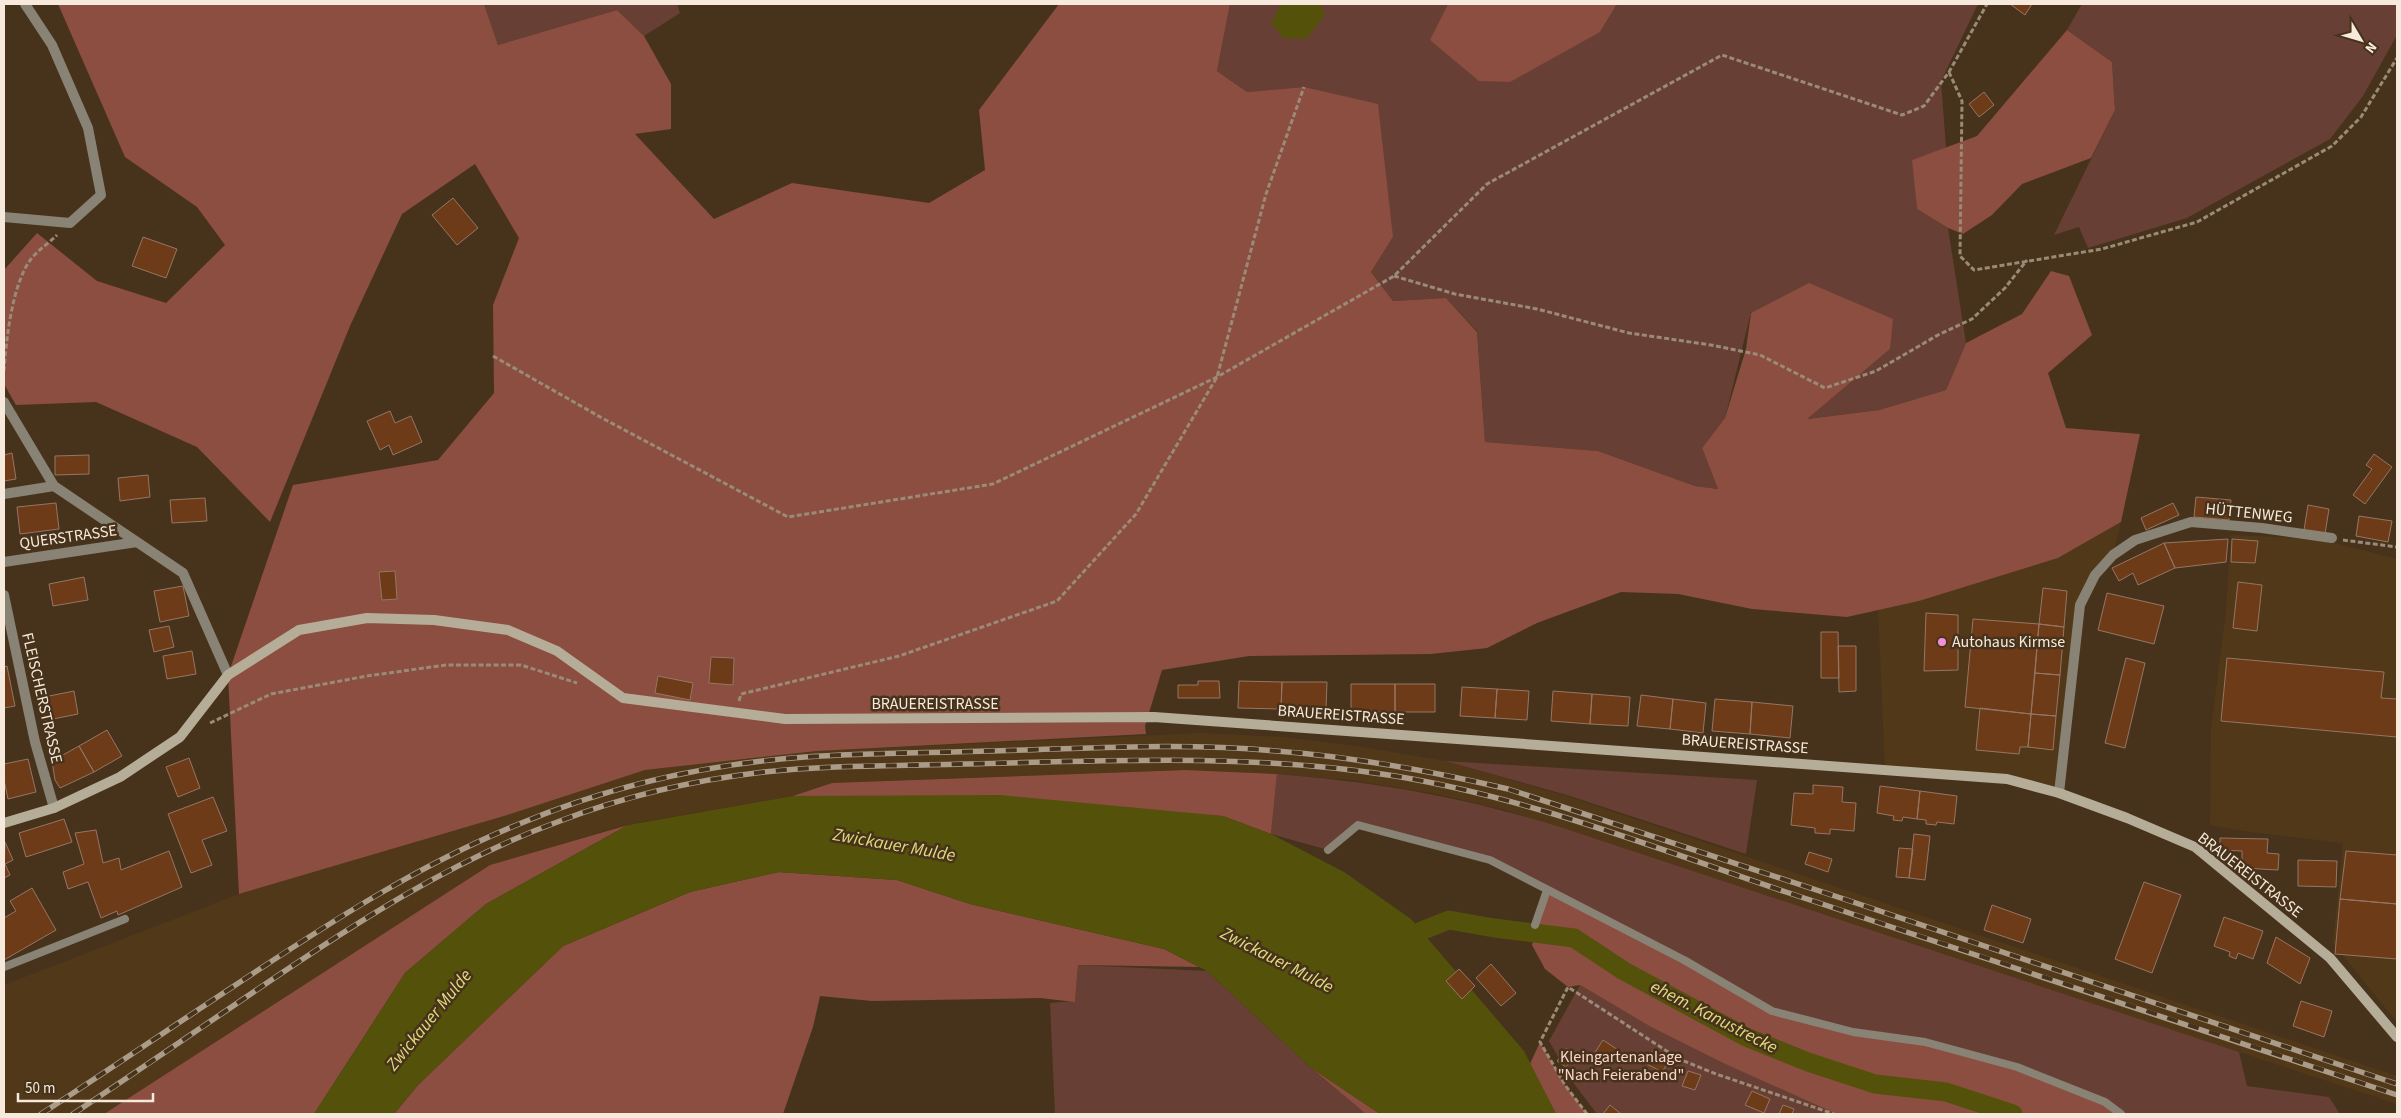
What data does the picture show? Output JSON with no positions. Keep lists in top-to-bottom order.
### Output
{
  "streets": {
    "street": [
      "HÜTTENWEG",
      "QUERSTRASSE",
      "FLEISCHERSTRASSE",
      "BRAUEREISTRASSE"
    ]
  },
  "crossings": [
    ["HÜTTENWEG", "BRAUEREISTRASSE"]
  ],
  "water": ["Zwickauer Mulde", "ehem. Kanustrecke"],
  "parks": ["Kleingartenanlage \"Nach Feierabend\""],
  "places": ["Autohaus Kirmse"],
  "scale_bar": "50 m",
  "north": "bottom right"
}
